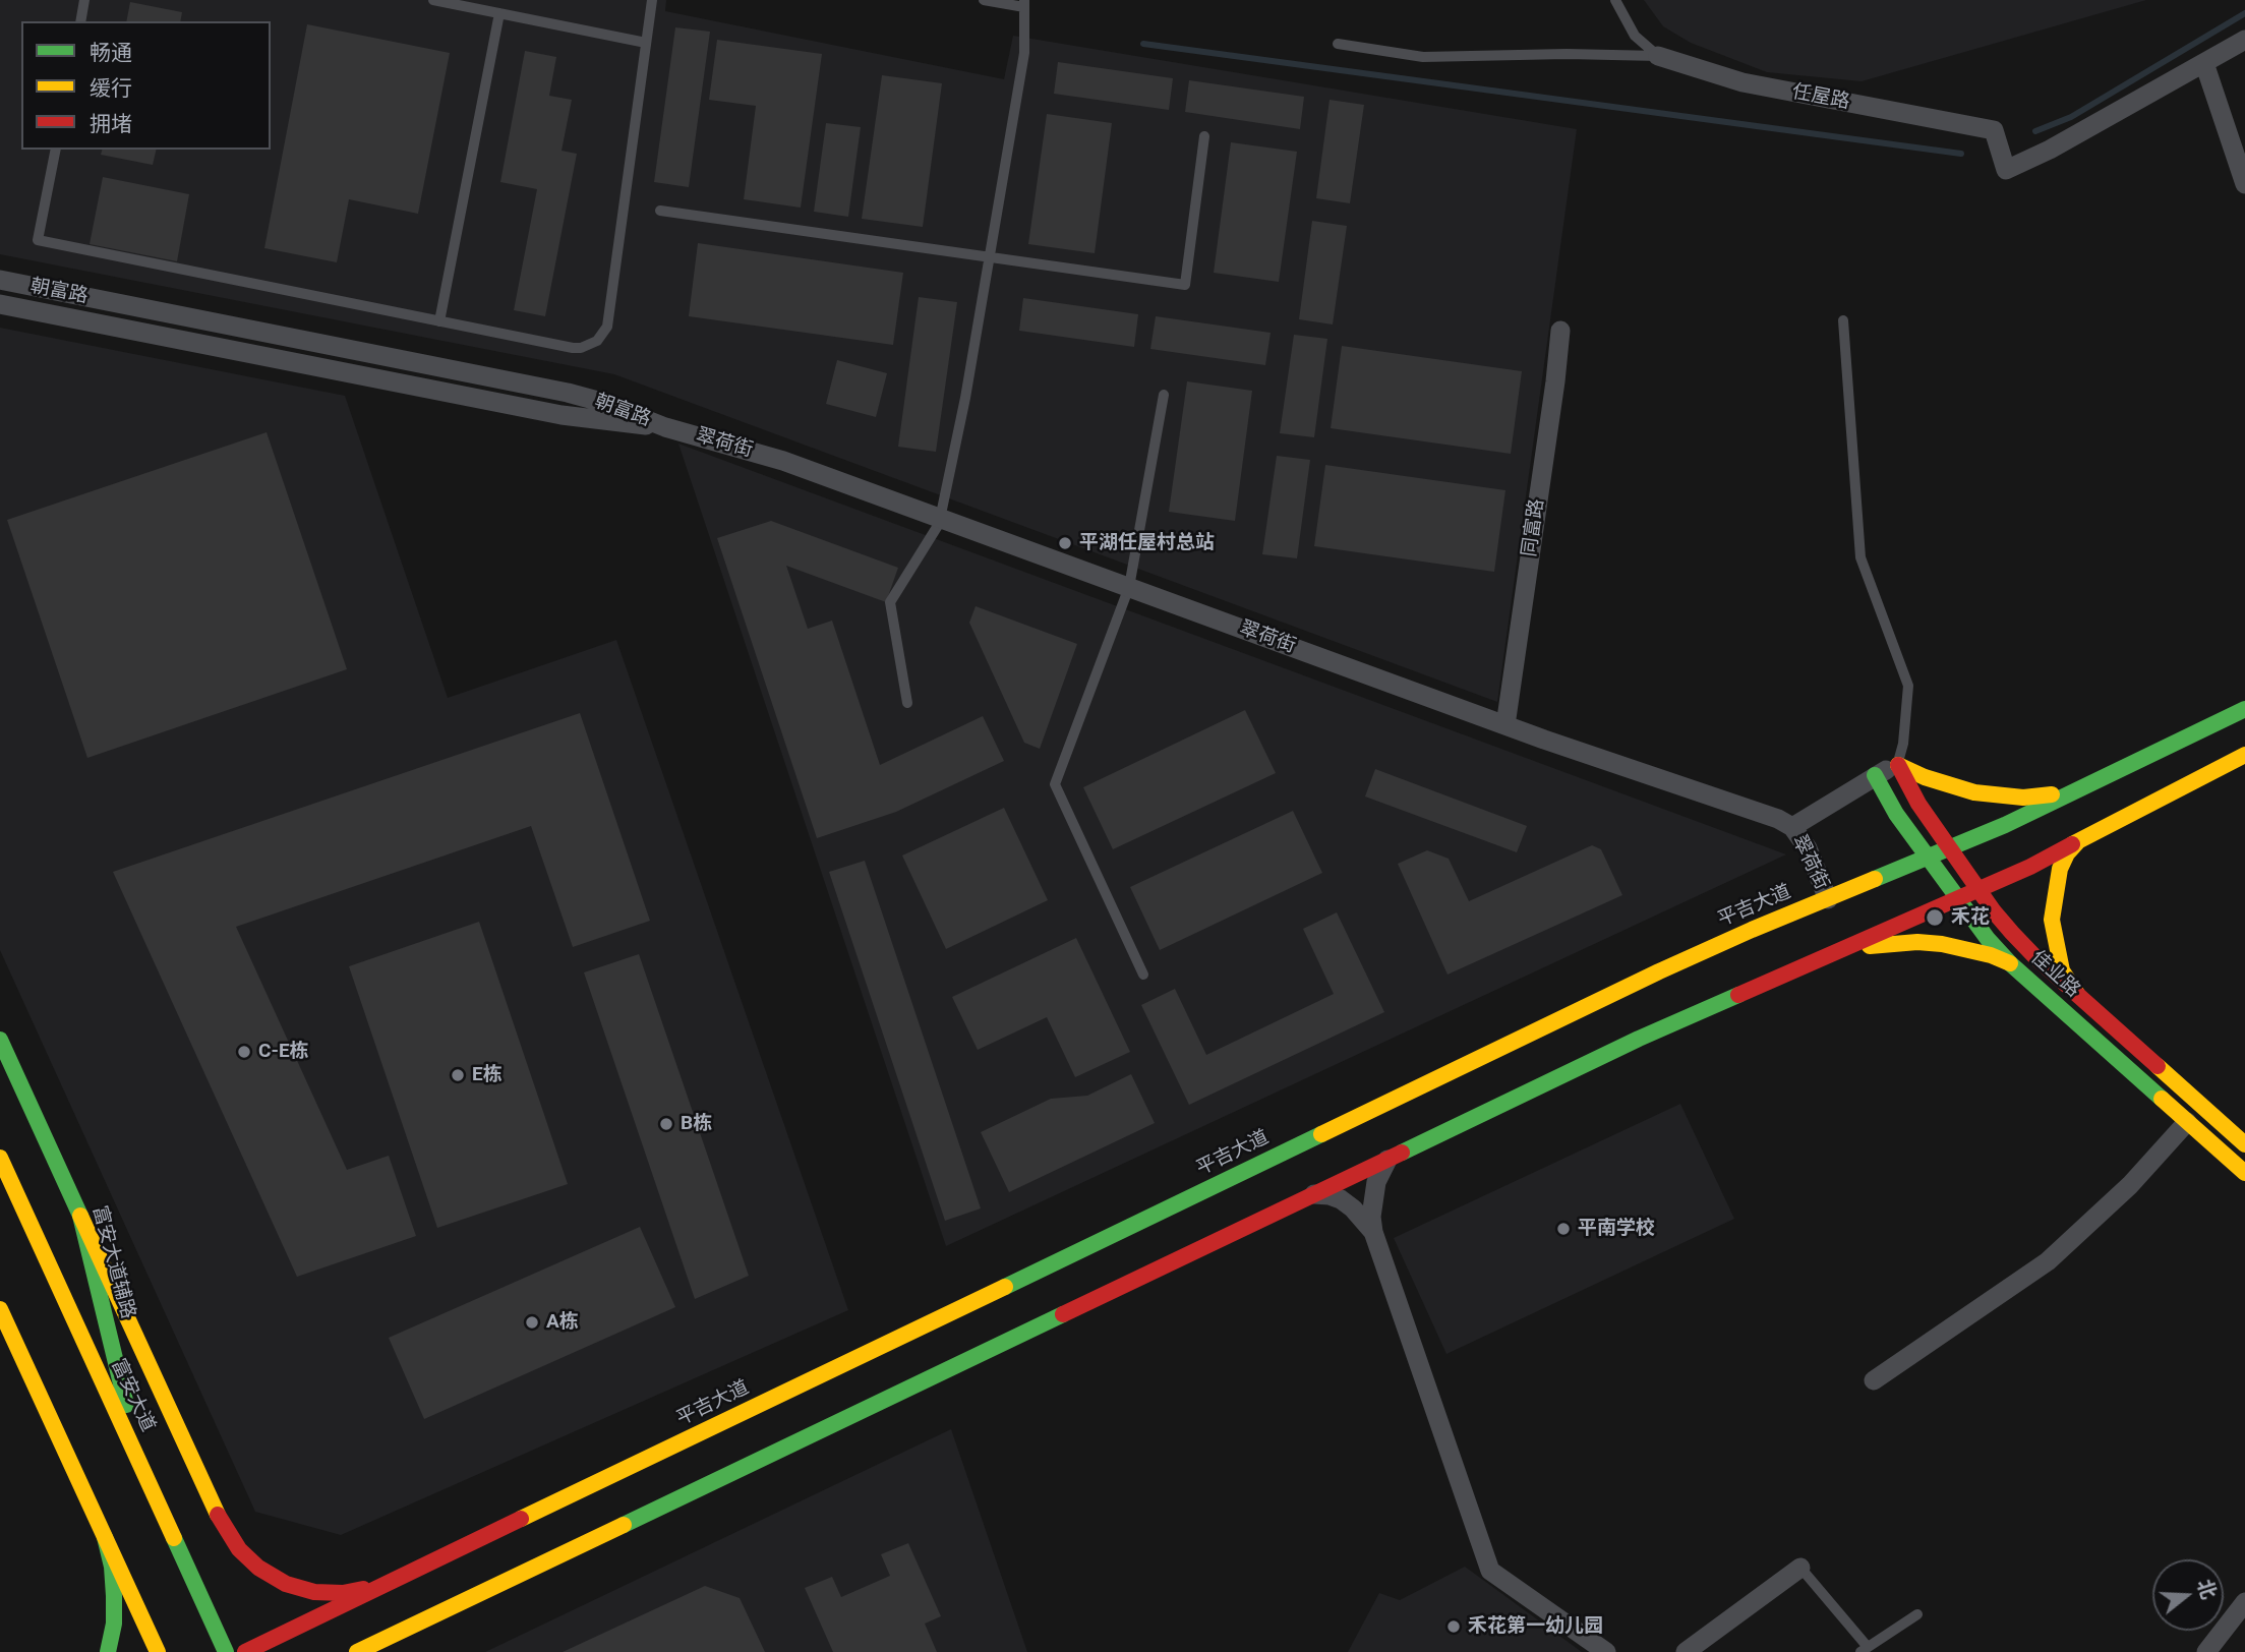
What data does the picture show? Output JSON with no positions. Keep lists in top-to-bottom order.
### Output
{
  "streets": {
    "main road": [
      "平吉大道",
      "佳业路",
      "富安大道辅路",
      "富安大道"
    ],
    "street": [
      "任屋路",
      "朝富路",
      "翠荷街",
      "同富路"
    ]
  },
  "crossings": [
    ["朝富路", "翠荷街"],
    ["翠荷街", "同富路"],
    ["翠荷街", "平吉大道"],
    ["平吉大道", "佳业路"],
    ["富安大道辅路", "富安大道"]
  ],
  "places": [
    "平湖任屋村总站",
    "禾花",
    "C-E栋",
    "E栋",
    "B栋",
    "平南学校",
    "A栋",
    "禾花第一幼儿园"
  ],
  "legend": ["畅通", "缓行", "拥堵"],
  "north": "right"
}
